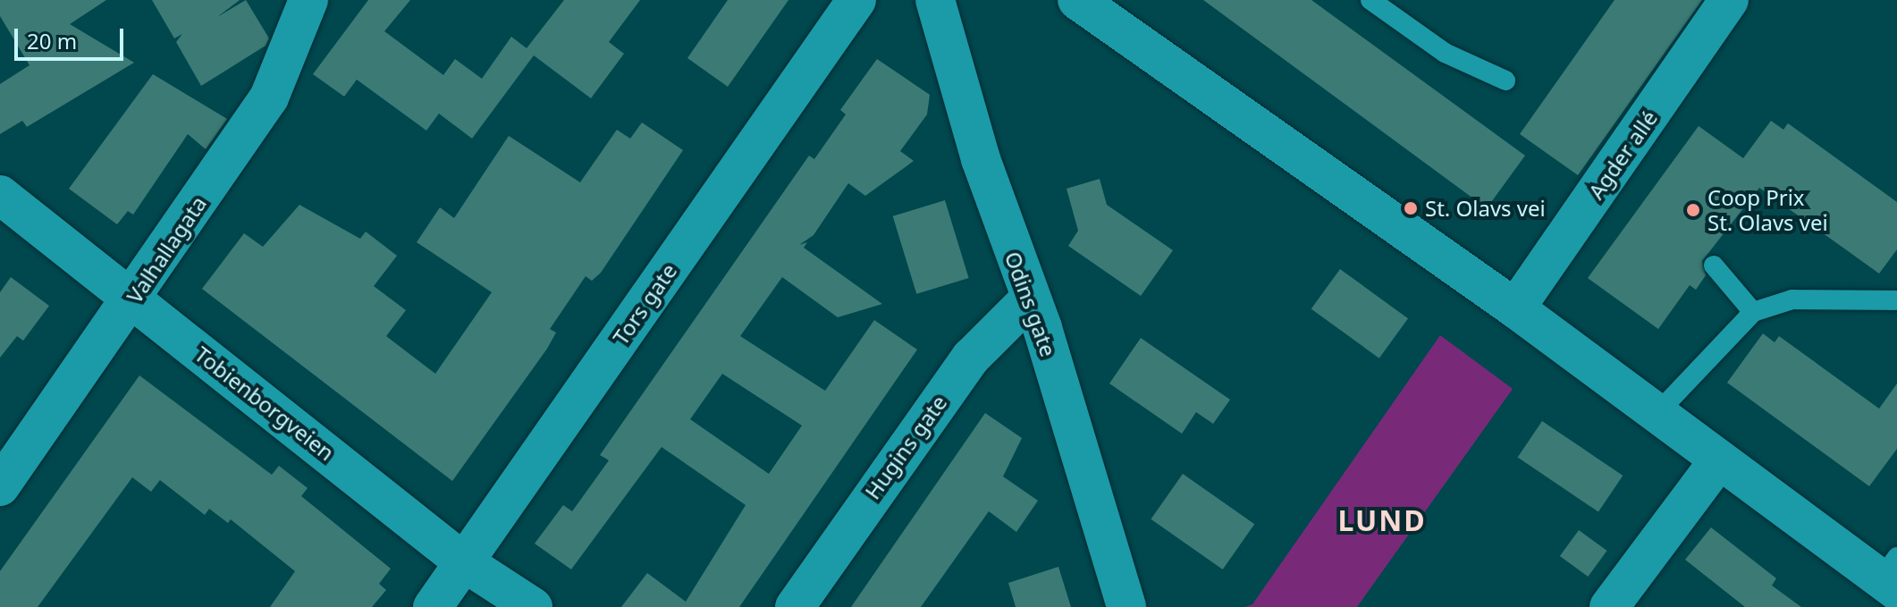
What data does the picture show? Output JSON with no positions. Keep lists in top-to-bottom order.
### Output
{
  "streets": {
    "street": [
      "Agder allé",
      "Valhallagata",
      "Tors gate",
      "Odins gate",
      "Tobienborgveien",
      "Hugins gate"
    ]
  },
  "crossings": [
    ["Valhallagata", "Tobienborgveien"],
    ["Tors gate", "Tobienborgveien"],
    ["Odins gate", "Hugins gate"]
  ],
  "districts": ["LUND"],
  "places": ["St. Olavs vei", "Coop Prix St. Olavs vei"],
  "scale_bar": "20 m"
}
